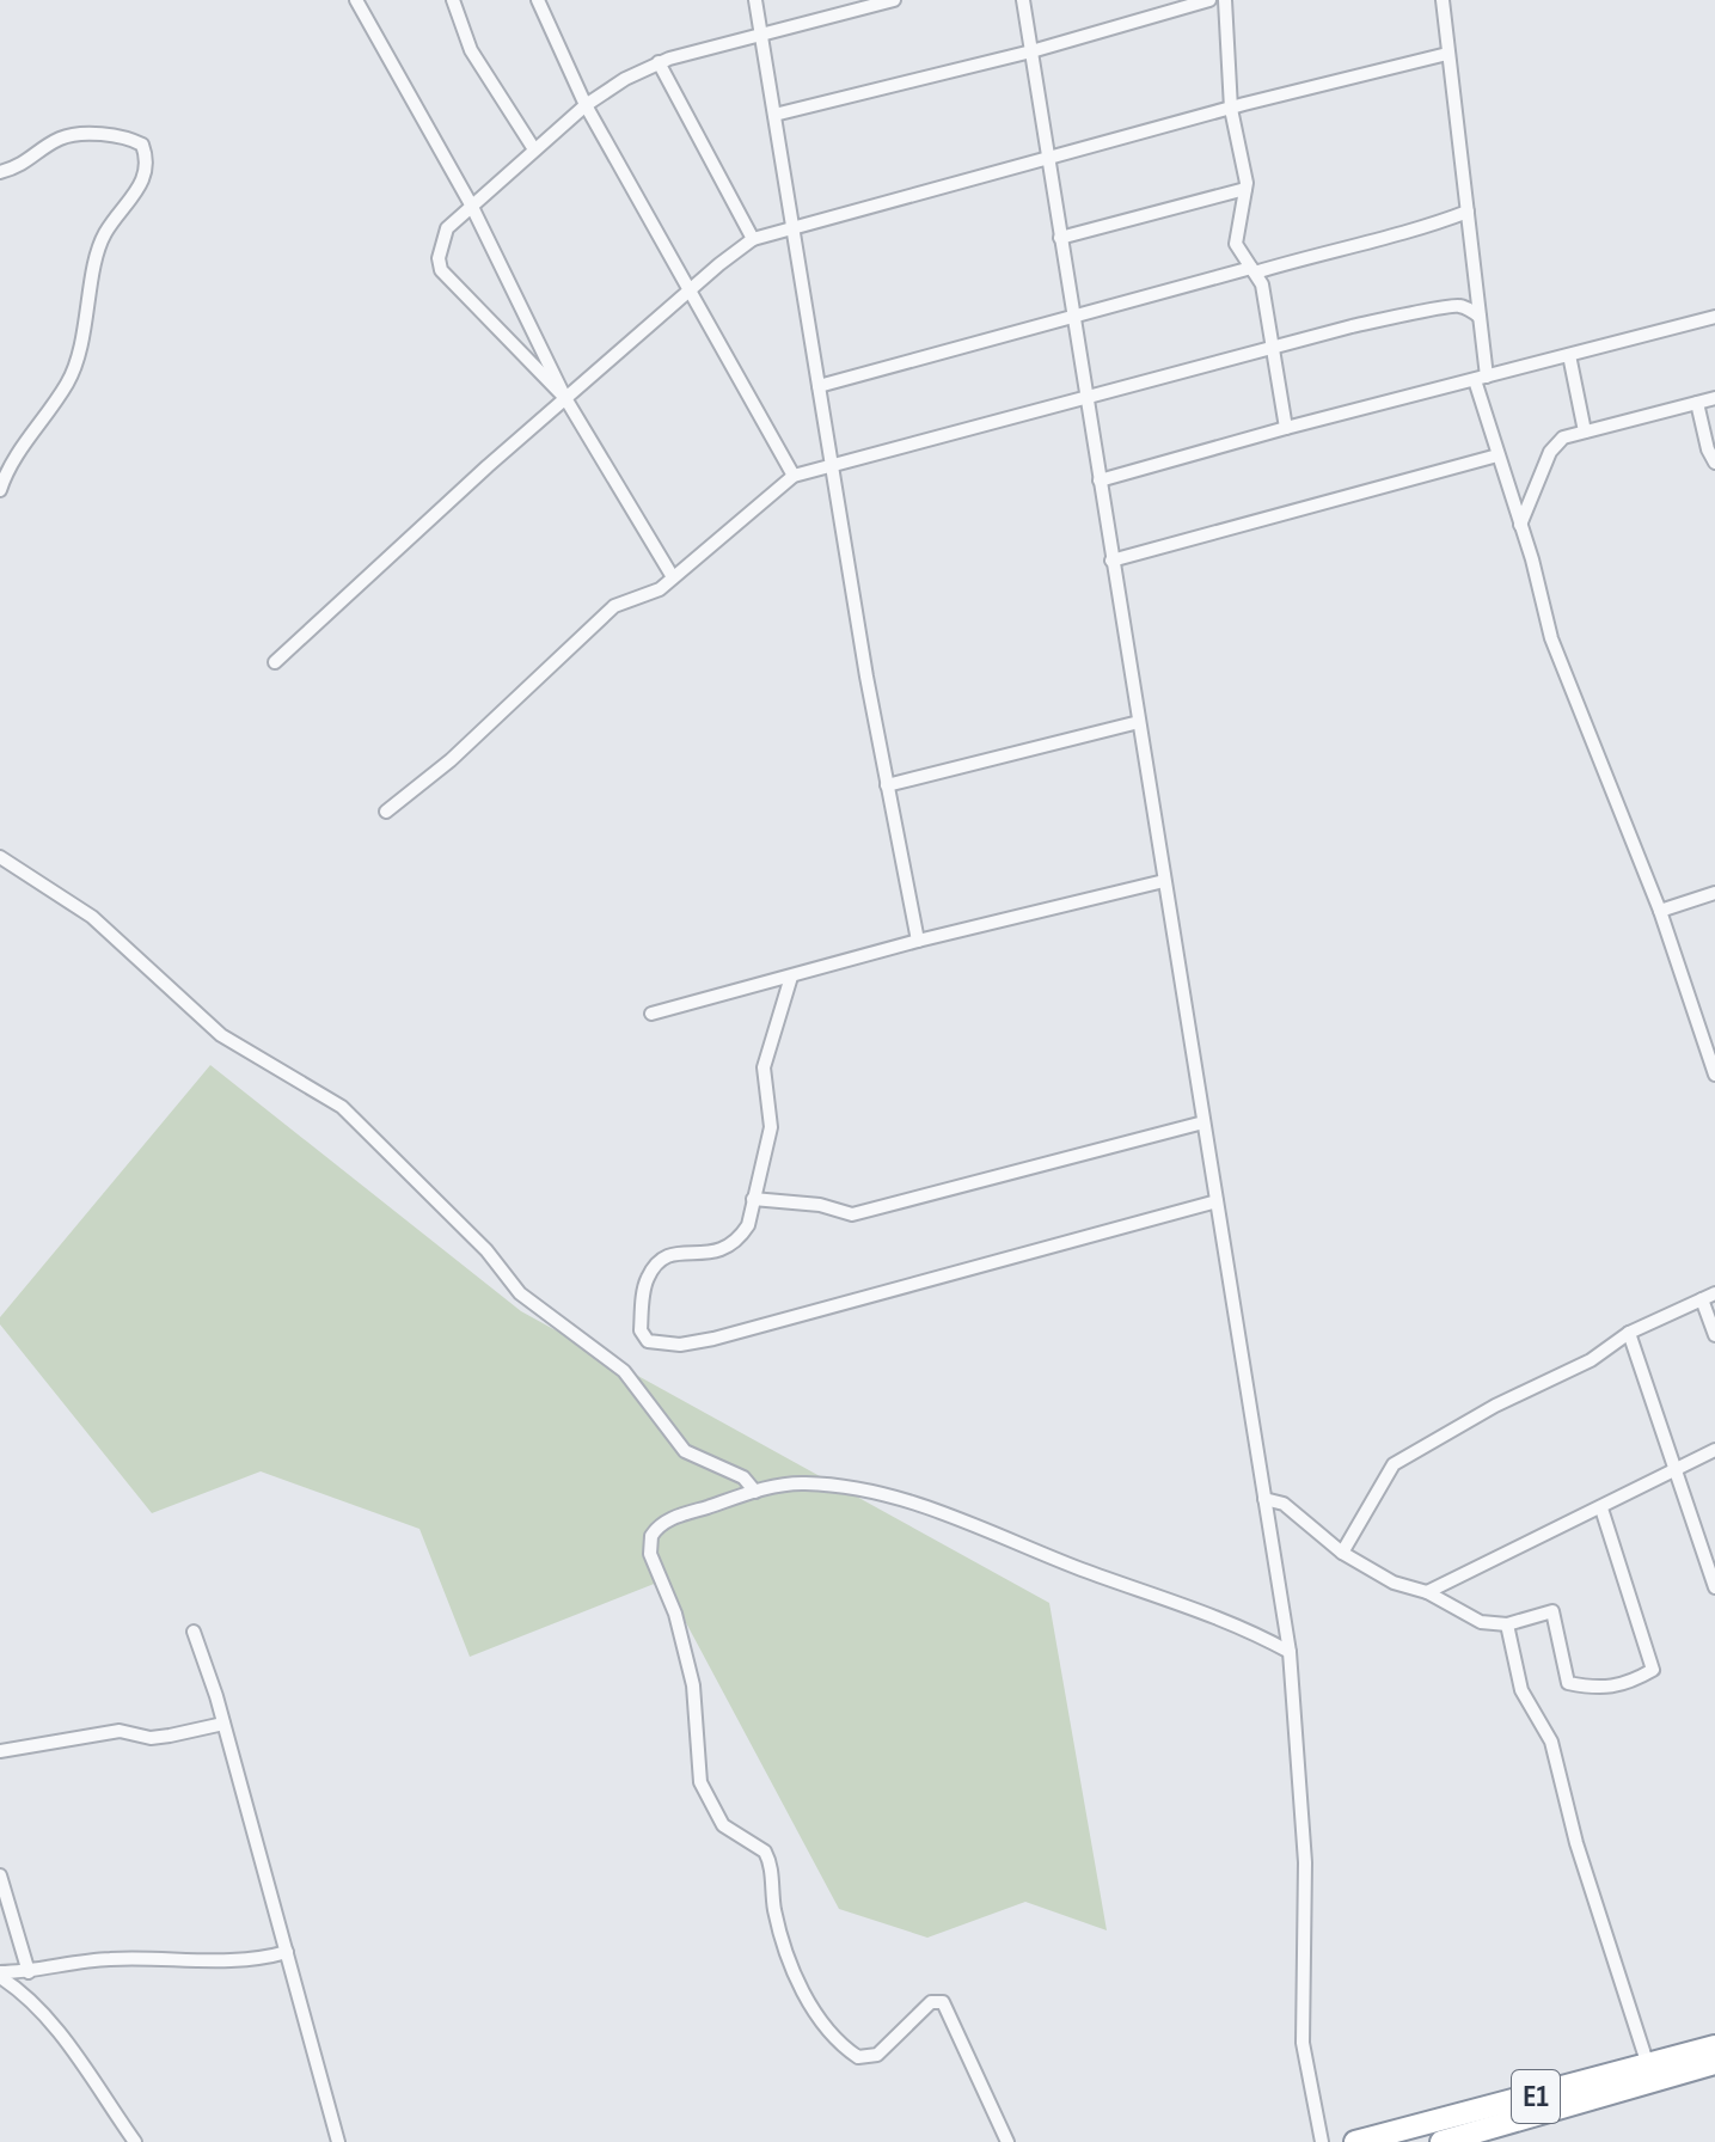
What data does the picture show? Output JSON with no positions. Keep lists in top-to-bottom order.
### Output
{
  "streets": {
    "highway": ["E1"]
  }
}
